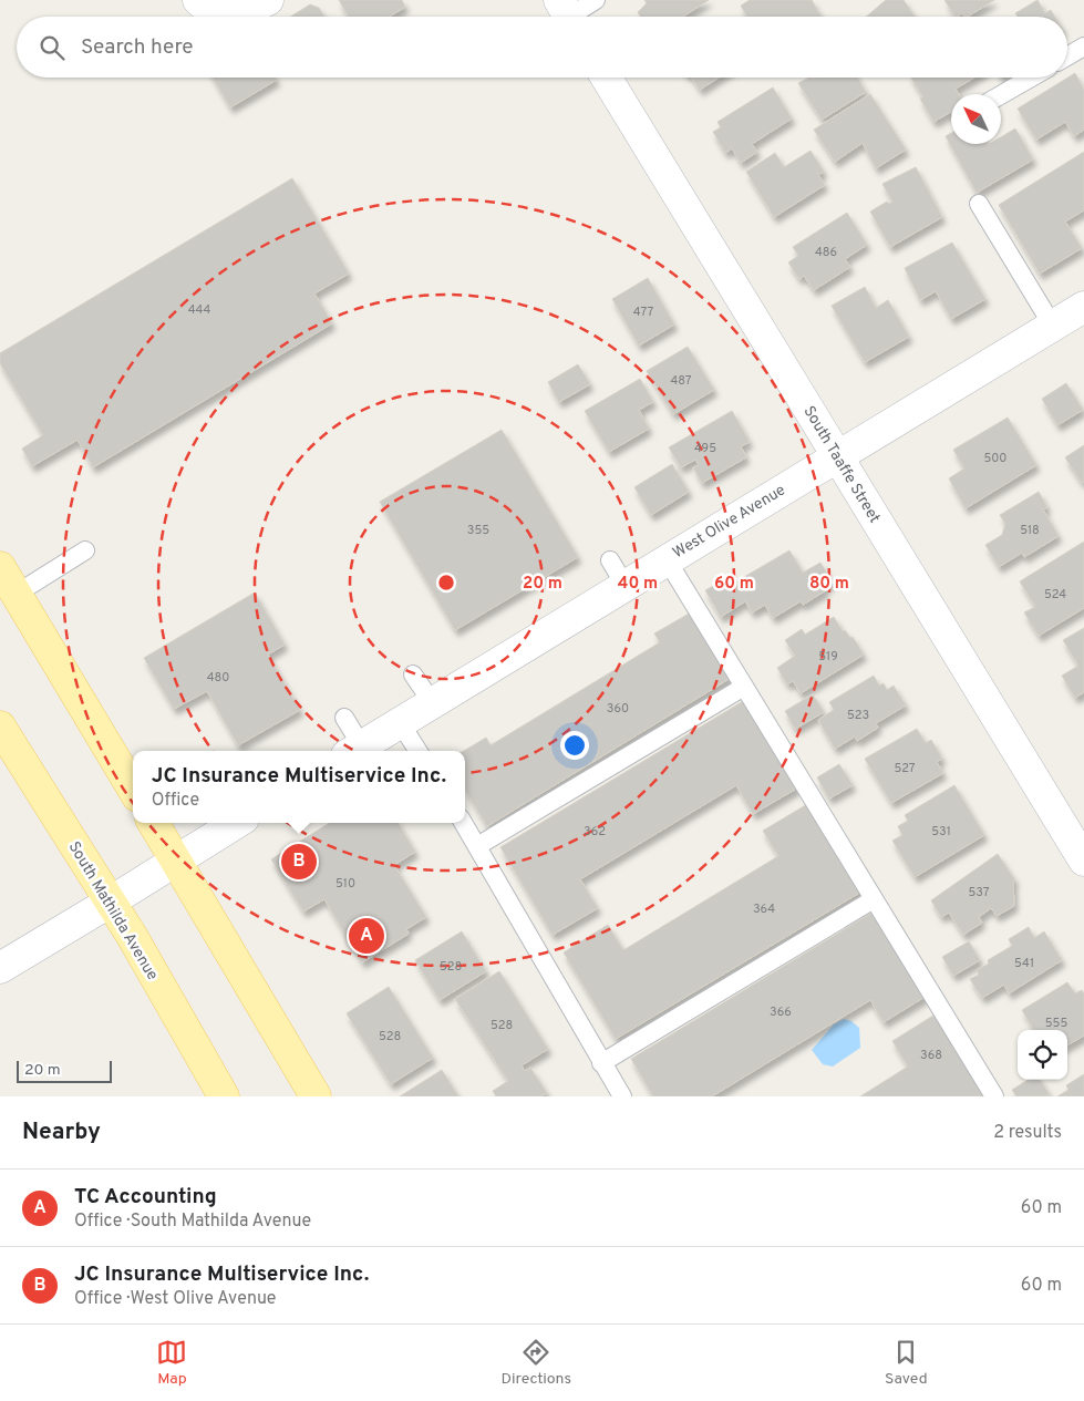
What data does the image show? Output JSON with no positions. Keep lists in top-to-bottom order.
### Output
{
  "streets": {
    "main road": ["South Mathilda Avenue"],
    "street": ["South Taaffe Street", "West Olive Avenue"]
  },
  "crossings": [
    ["South Taaffe Street", "West Olive Avenue"]
  ],
  "house_numbers": [
    "486",
    "444",
    "477",
    "487",
    "495",
    "500",
    "355",
    "518",
    "524",
    "519",
    "480",
    "360",
    "523",
    "527",
    "362",
    "531",
    "510",
    "537",
    "364",
    "541",
    "528",
    "366",
    "555",
    "528",
    "528",
    "368"
  ],
  "scale_bar": "20 m",
  "north": "top left",
  "page": {
    "search": "Search here",
    "popup": ["JC Insurance Multiservice Inc.", "Office"],
    "pins": ["B", "A"],
    "scale": "20 m",
    "heading": ["Nearby", "2 results"],
    "list": [
      {
        "mark": "A",
        "name": "TC Accounting",
        "note": "Office · South Mathilda Avenue",
        "value": "60 m"
      },
      {
        "mark": "B",
        "name": "JC Insurance Multiservice Inc.",
        "note": "Office · West Olive Avenue",
        "value": "60 m"
      }
    ],
    "nav": ["Map", "Directions", "Saved"]
  },
  "rings": [
    "20 m",
    "40 m",
    "60 m",
    "80 m"
  ]
}
